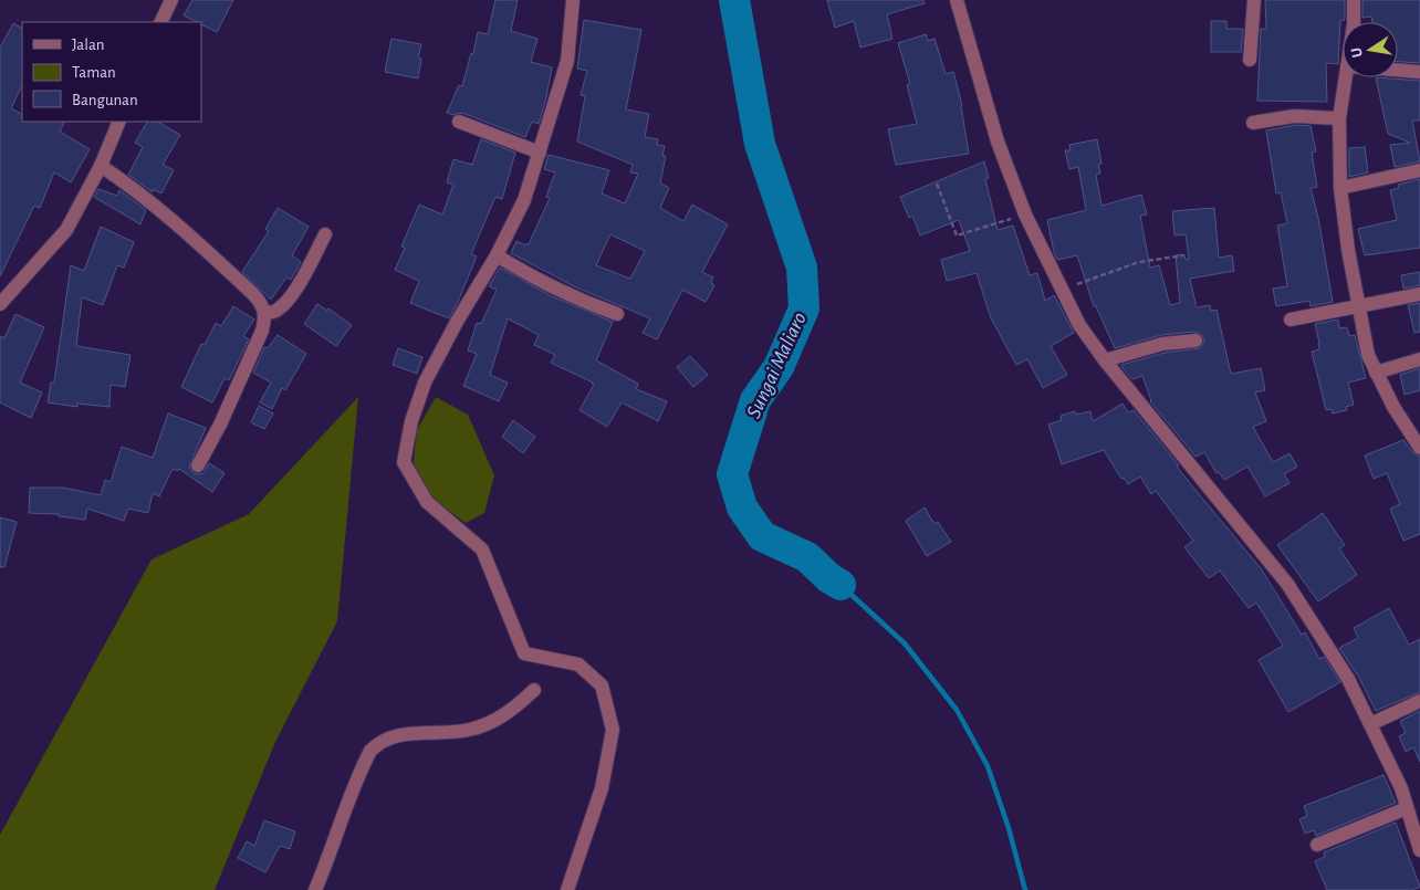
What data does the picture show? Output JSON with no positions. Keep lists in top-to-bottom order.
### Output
{
  "water": ["Sungai Maliaro"],
  "legend": ["Jalan", "Taman", "Bangunan"],
  "north": "left"
}
